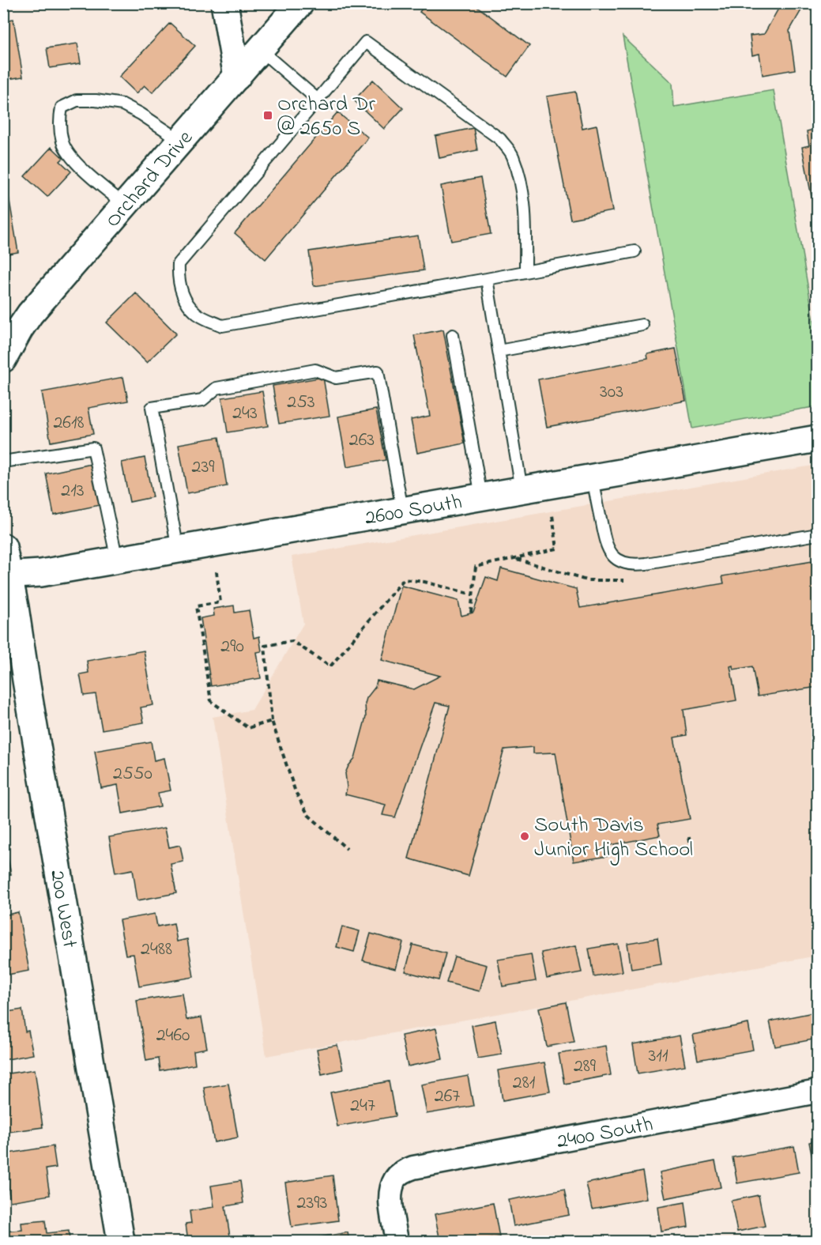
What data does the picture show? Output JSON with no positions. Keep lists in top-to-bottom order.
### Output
{
  "streets": {
    "main road": ["Orchard Drive", "2600 South", "200 West"],
    "street": ["2400 South"]
  },
  "crossings": [
    ["2600 South", "200 West"]
  ],
  "places": {
    "transit": ["Orchard Dr @ 2650 S"],
    "other": ["South Davis Junior High School"]
  },
  "house_numbers": [
    "303",
    "253",
    "243",
    "2618",
    "263",
    "239",
    "213",
    "290",
    "2550",
    "2488",
    "2460",
    "311",
    "289",
    "281",
    "267",
    "247",
    "2393"
  ]
}
